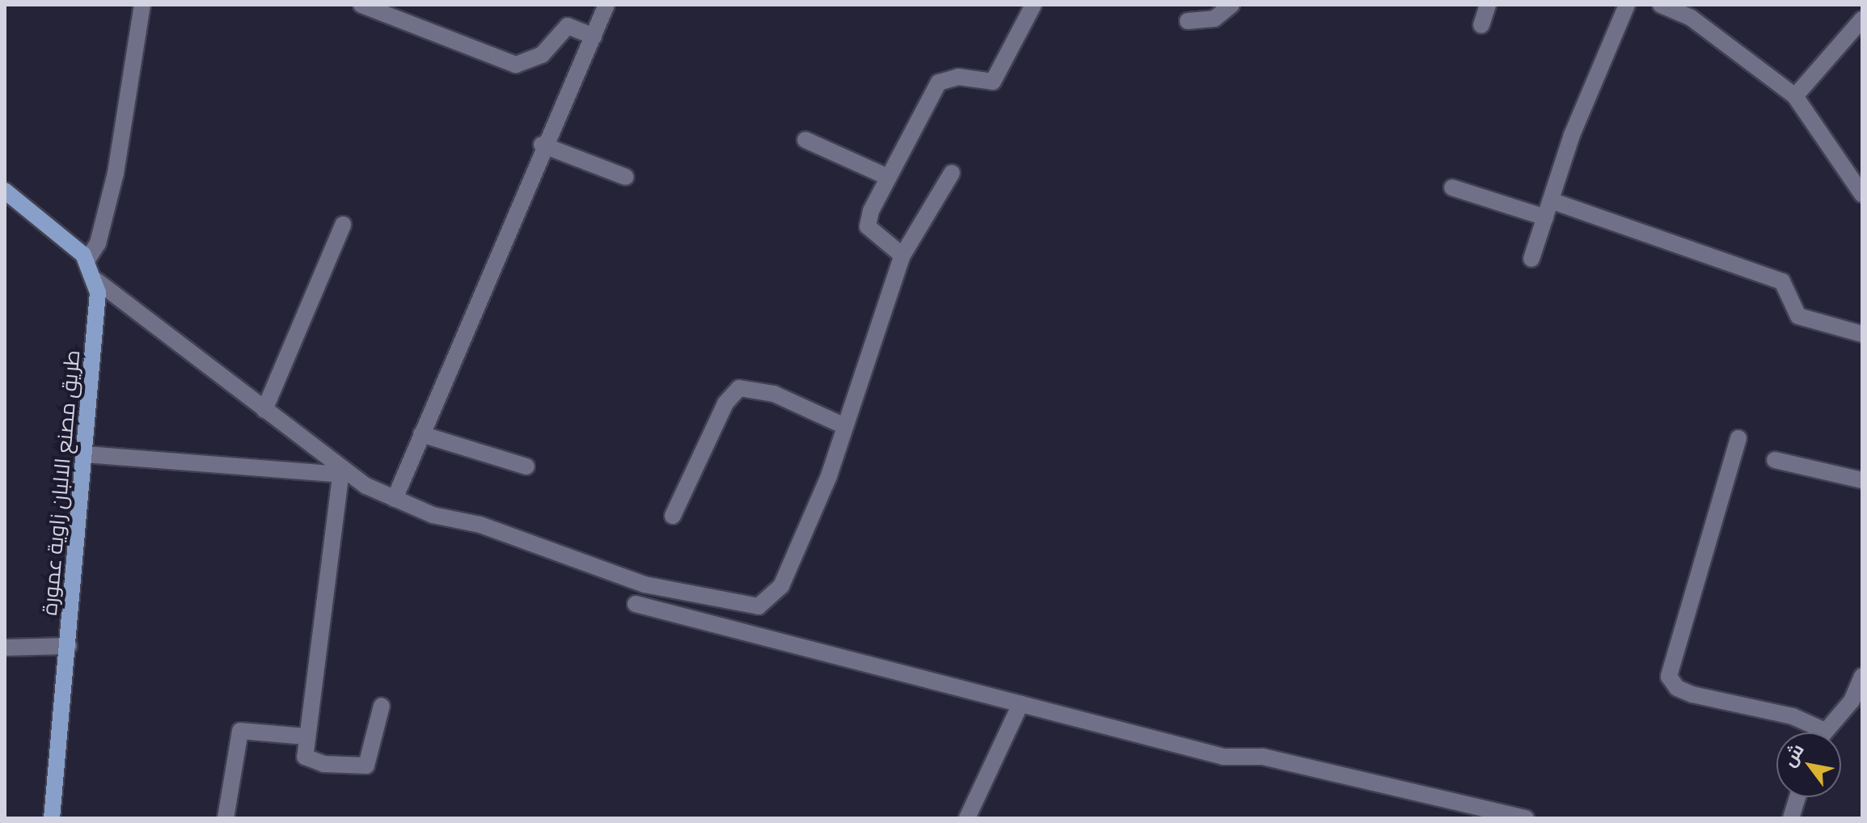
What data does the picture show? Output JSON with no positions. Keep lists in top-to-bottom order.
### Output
{
  "streets": {
    "main road": ["طريق مصنع الالبان زاوية عمورة"]
  },
  "north": "top left"
}
